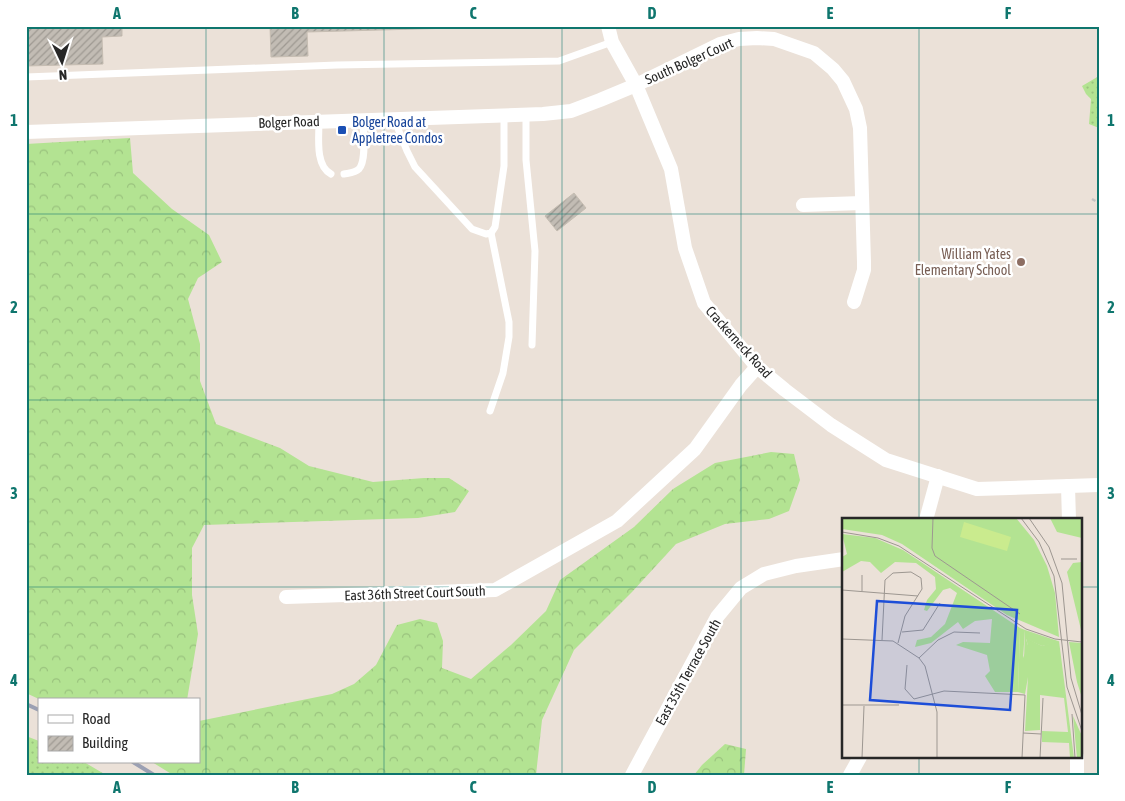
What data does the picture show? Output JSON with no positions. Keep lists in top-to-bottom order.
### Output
{
  "streets": {
    "street": [
      "South Bolger Court",
      "Bolger Road",
      "Crackerneck Road",
      "East 36th Street Court South",
      "East 35th Terrace South"
    ]
  },
  "crossings": [
    ["South Bolger Court", "Bolger Road"],
    ["South Bolger Court", "Crackerneck Road"],
    ["Bolger Road", "Crackerneck Road"],
    ["Crackerneck Road", "East 36th Street Court South"]
  ],
  "places": {
    "transit": ["Bolger Road at Appletree Condos"],
    "other": ["William Yates Elementary School"]
  },
  "legend": ["Road", "Building"],
  "north": "bottom",
  "grid": {
    "columns": [
      "A",
      "B",
      "C",
      "D",
      "E",
      "F"
    ],
    "rows": [
      "1",
      "2",
      "3",
      "4"
    ]
  }
}
